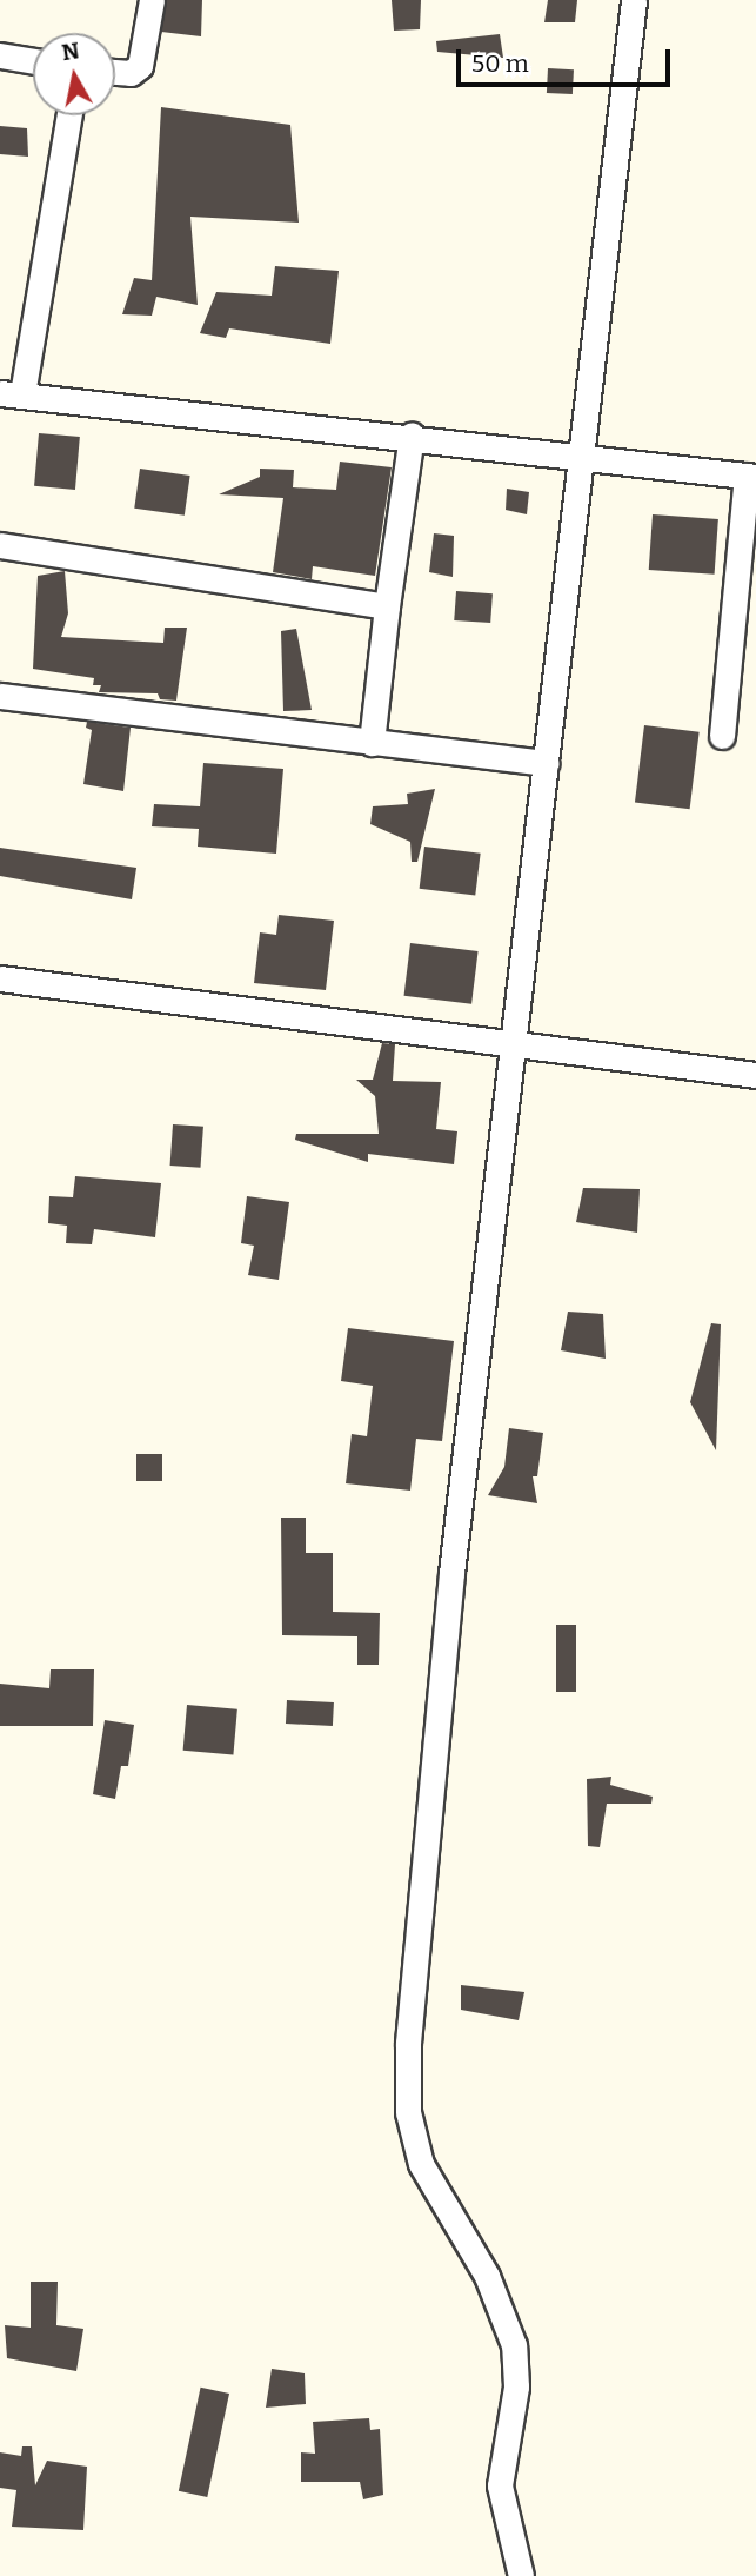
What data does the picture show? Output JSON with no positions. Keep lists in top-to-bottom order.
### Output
{
  "scale_bar": "50 m",
  "north": "top"
}
